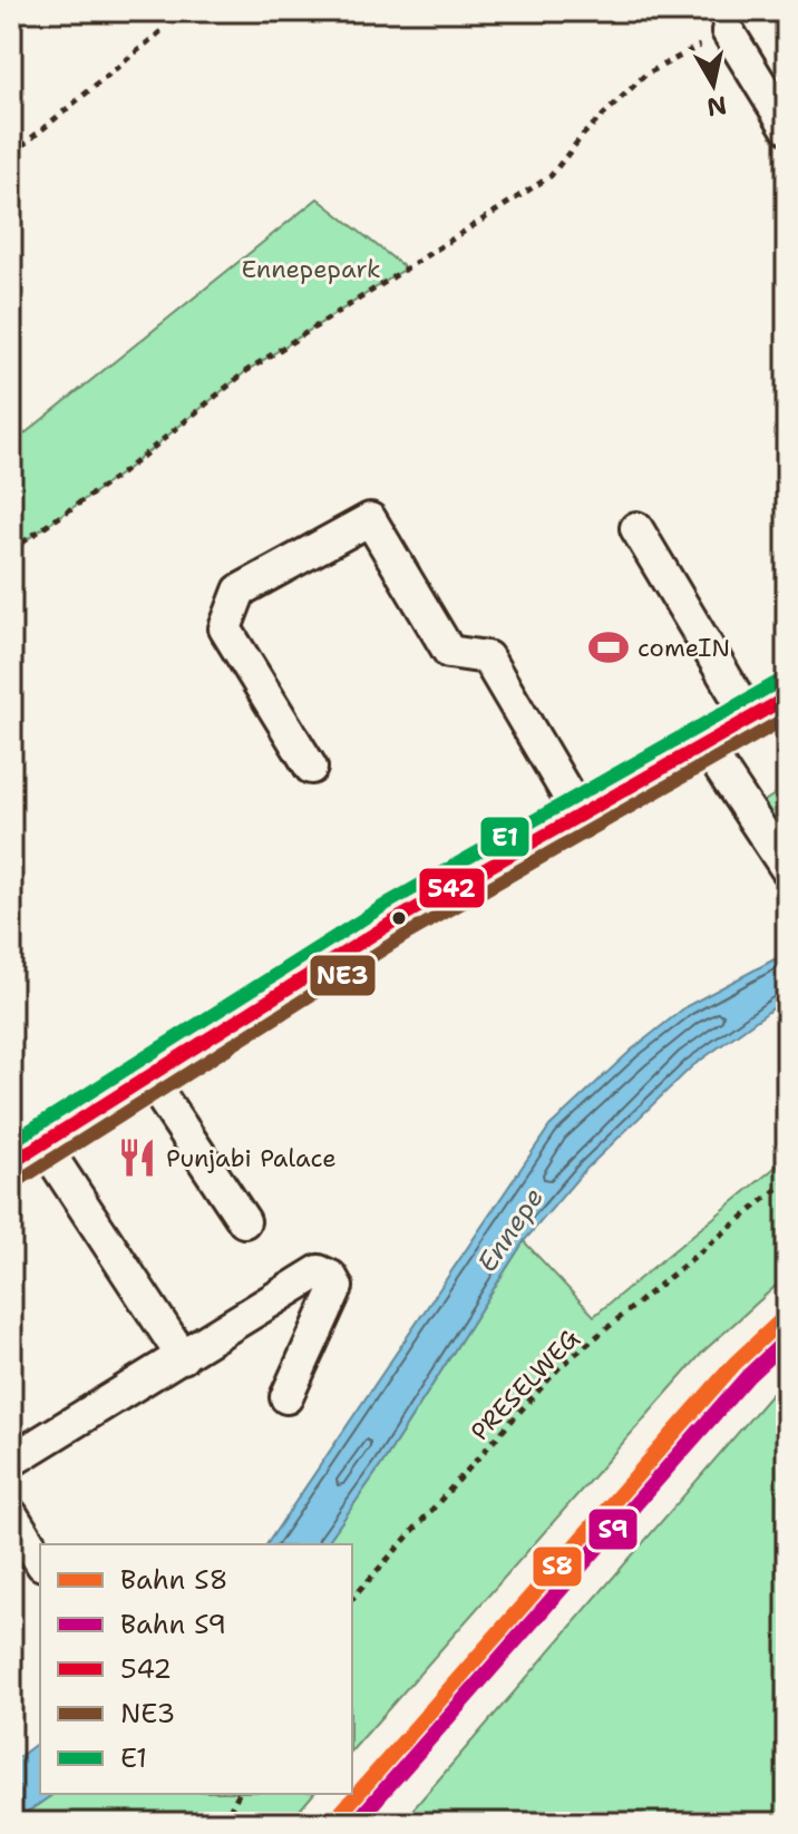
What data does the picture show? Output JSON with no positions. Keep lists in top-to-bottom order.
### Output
{
  "streets": {
    "path": ["PRESELWEG"]
  },
  "water": ["Ennepe"],
  "parks": ["Ennepepark"],
  "places": {
    "sports": ["comeIN"],
    "restaurant": ["Punjabi Palace"]
  },
  "lines": [
    "transit line E1",
    "transit line 542",
    "transit line NE3",
    "rail line S8",
    "rail line S9"
  ],
  "legend": [
    "Bahn S8",
    "Bahn S9",
    "542",
    "NE3",
    "E1"
  ],
  "north": "bottom"
}
